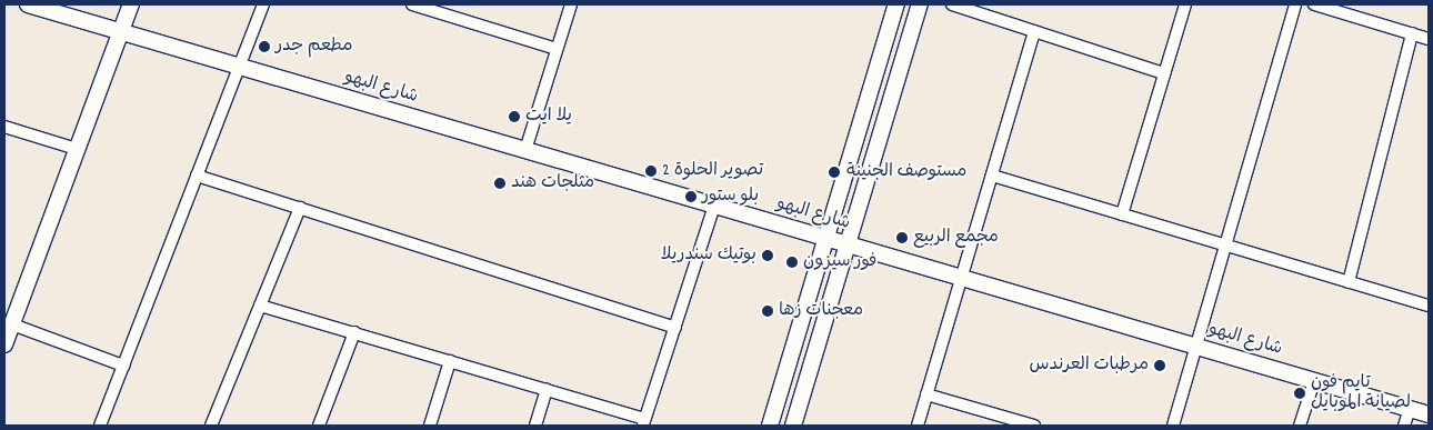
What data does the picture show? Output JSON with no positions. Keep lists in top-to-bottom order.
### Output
{
  "streets": {
    "street": ["شارع البهو"]
  },
  "places": [
    "مطعم جدر",
    "يلا ايت",
    "تصوير الحلوة 2",
    "مستوصف الجنينة",
    "مثلجات هند",
    "بلو ستور",
    "مجمع الربيع",
    "بوتيك سندريلا",
    "فور سيزون",
    "معجنات زها",
    "مرطبات العرندس",
    "تايم فون لصيانة الموبايل"
  ]
}
